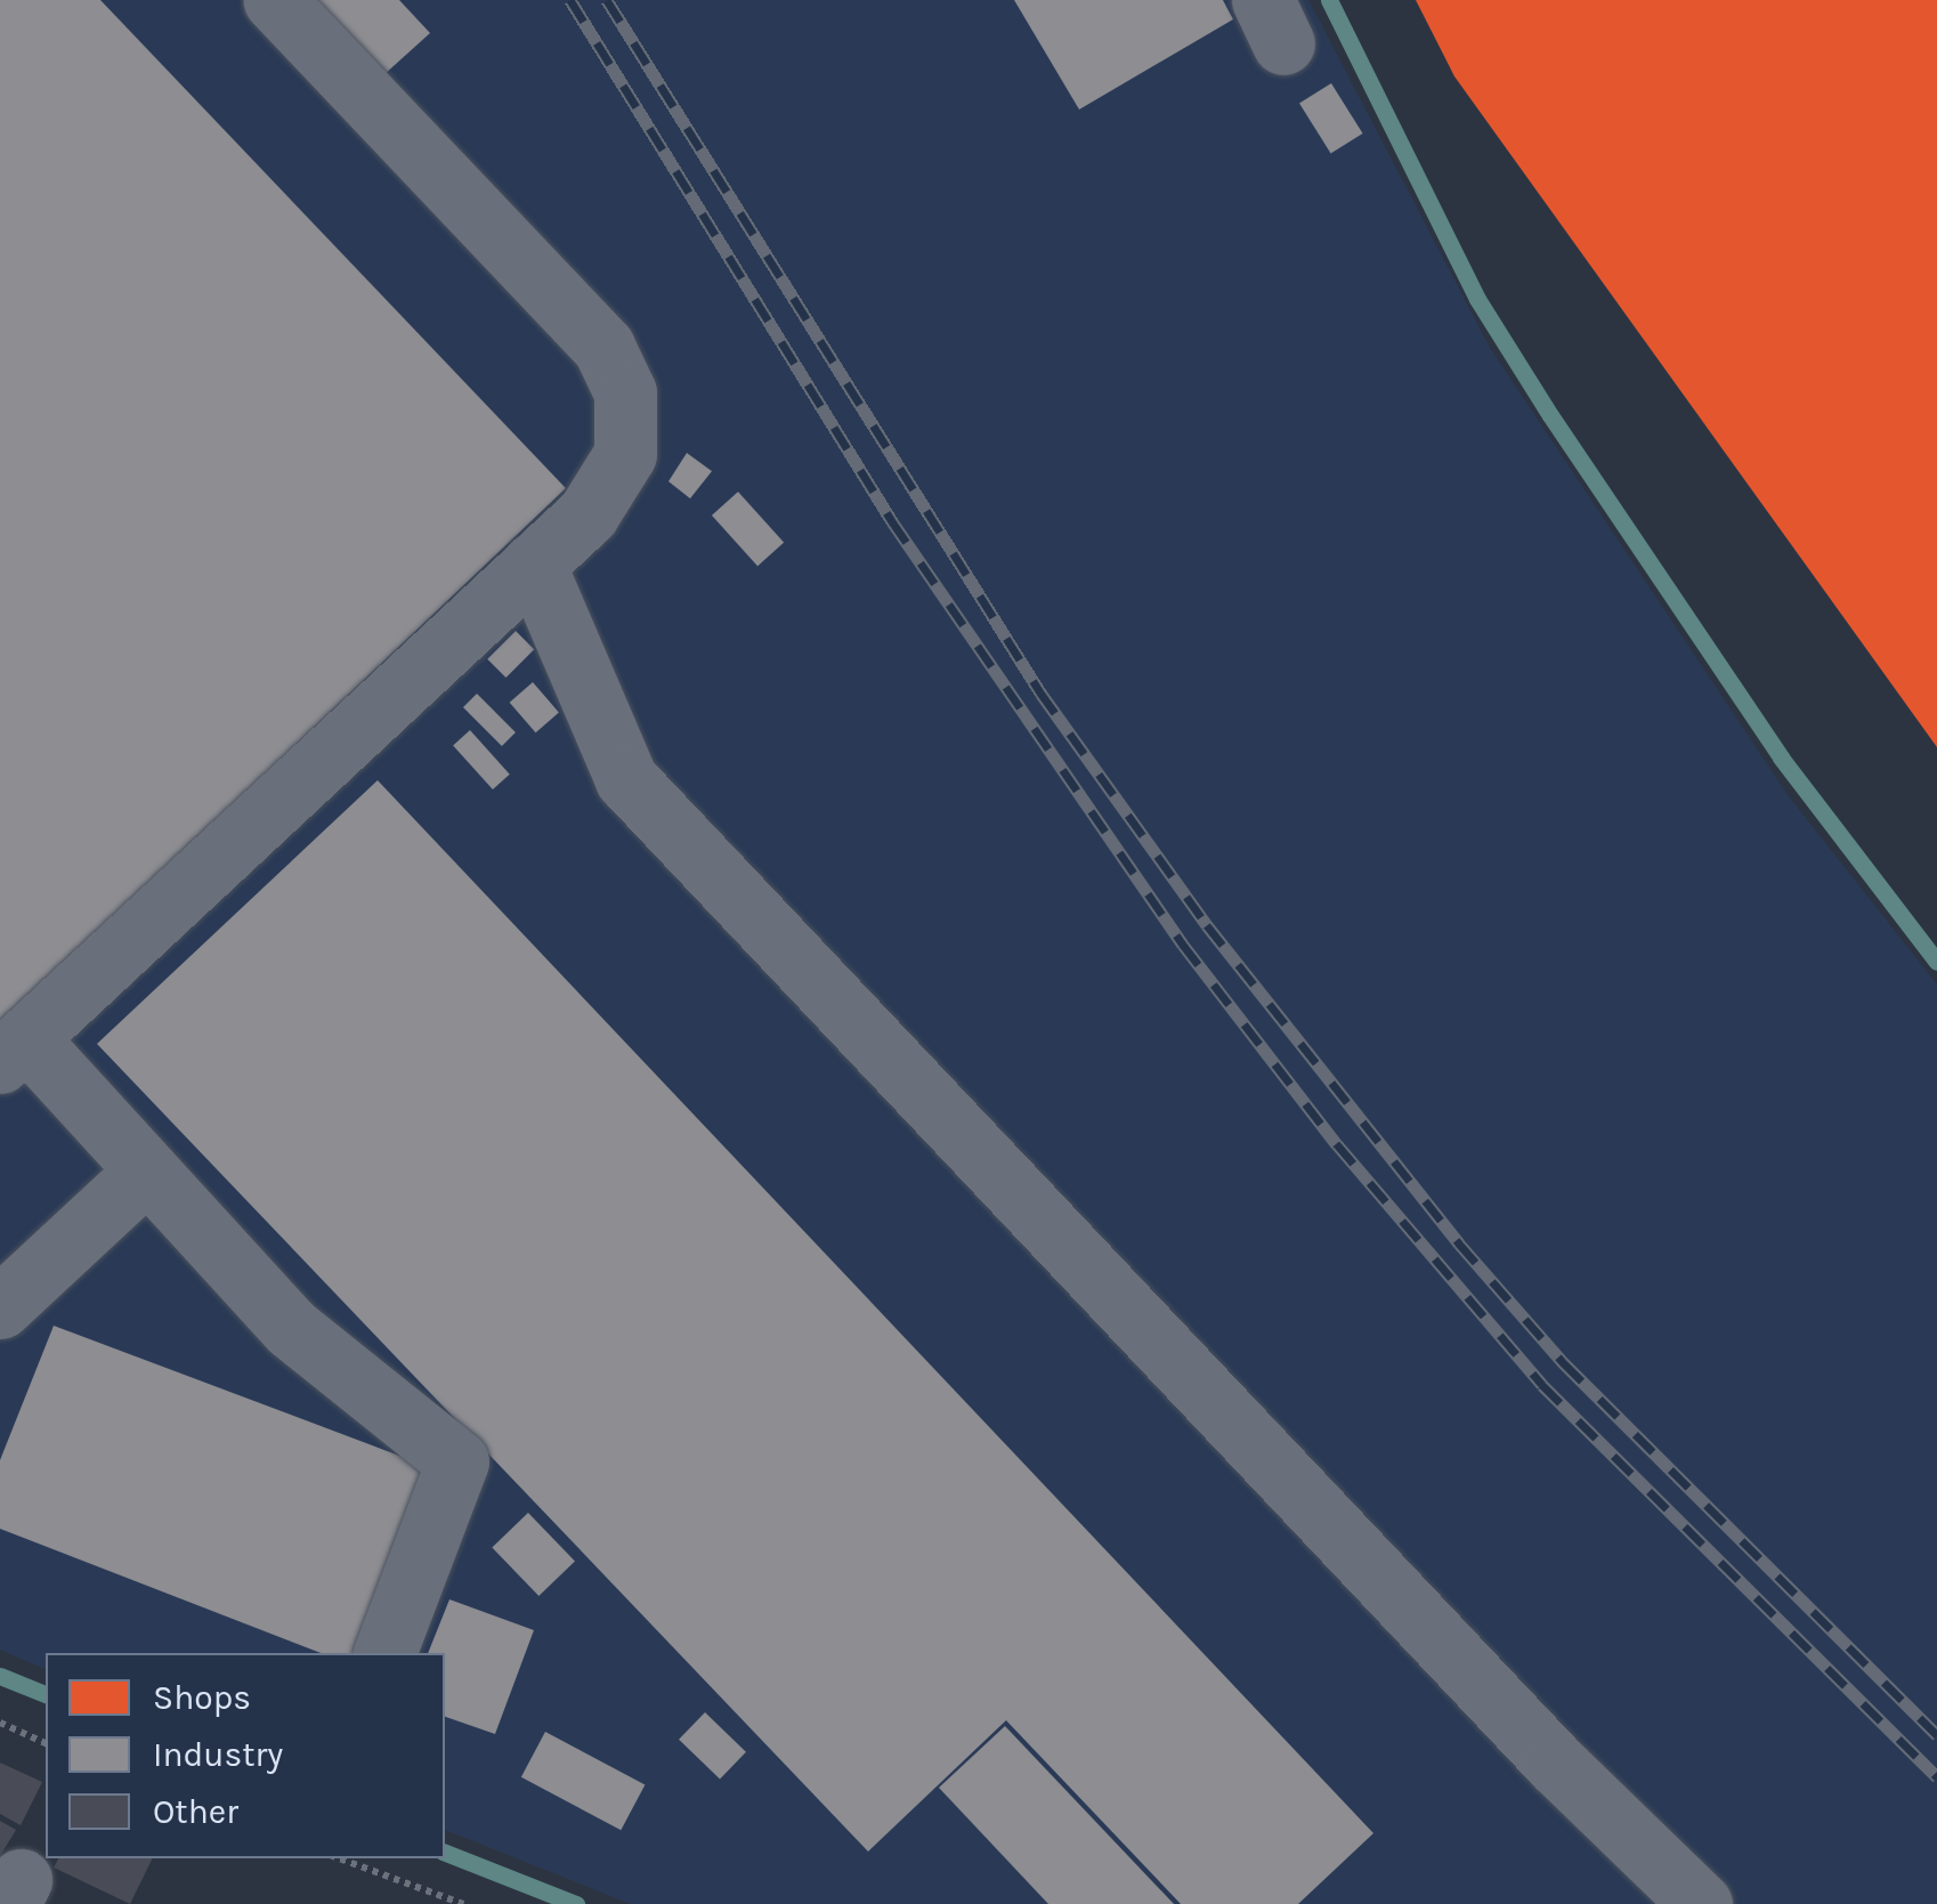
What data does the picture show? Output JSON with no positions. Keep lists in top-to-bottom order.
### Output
{
  "legend": ["Shops", "Industry", "Other"]
}
